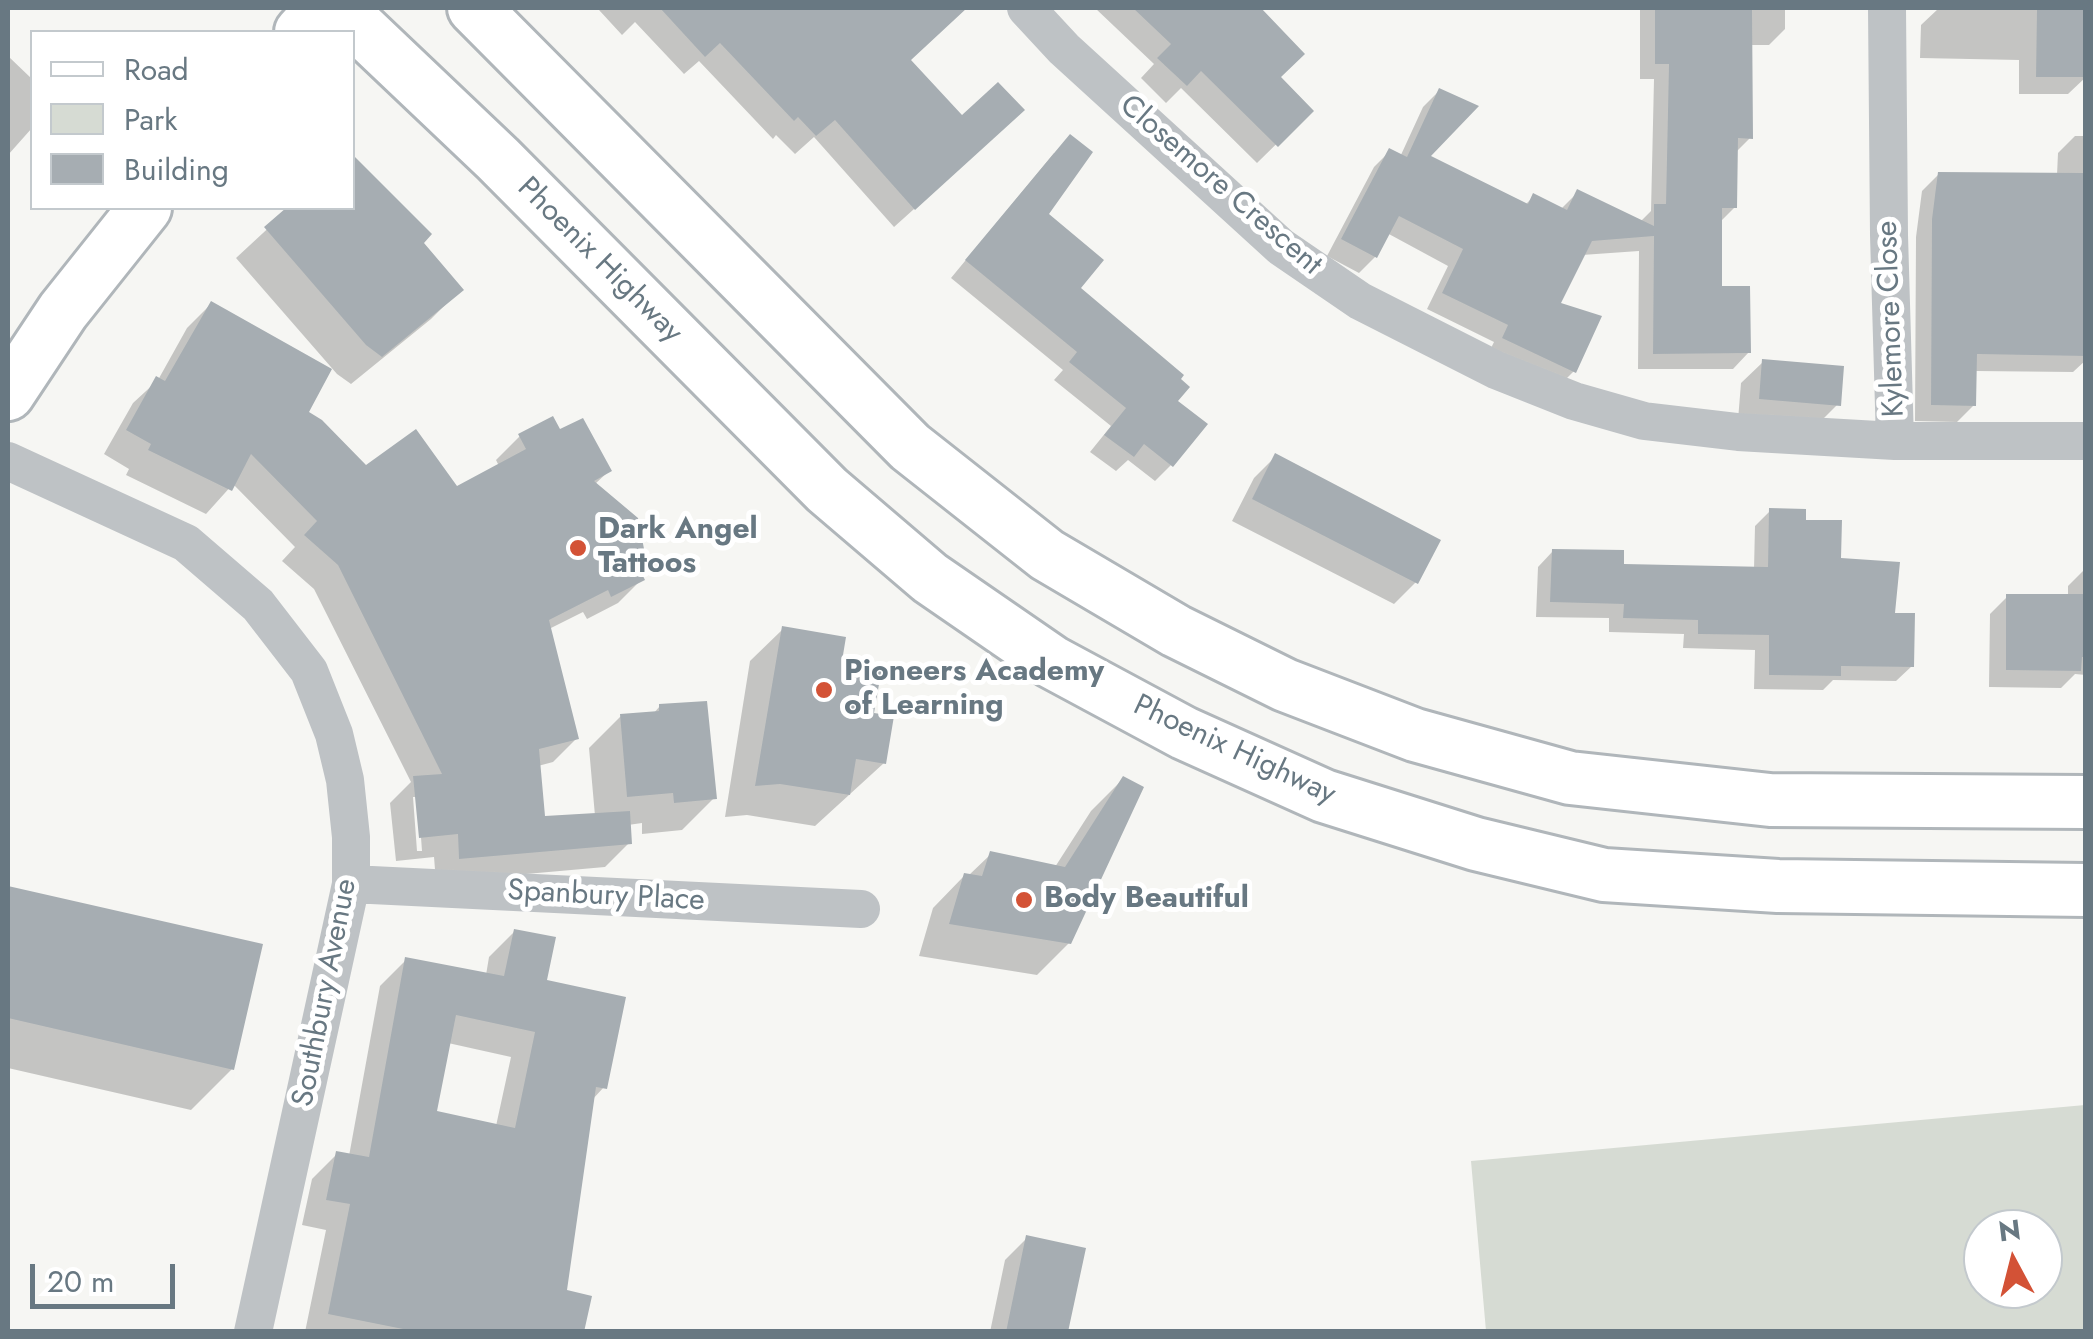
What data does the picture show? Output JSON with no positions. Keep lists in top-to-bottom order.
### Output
{
  "streets": {
    "main road": ["Phoenix Highway"],
    "street": [
      "Closemore Crescent",
      "Kylemore Close",
      "Spanbury Place",
      "Southbury Avenue"
    ]
  },
  "crossings": [
    ["Closemore Crescent", "Kylemore Close"],
    ["Spanbury Place", "Southbury Avenue"]
  ],
  "places": ["Dark Angel Tattoos", "Pioneers Academy of Learning", "Body Beautiful"],
  "legend": ["Road", "Park", "Building"],
  "scale_bar": "20 m",
  "north": "top"
}
